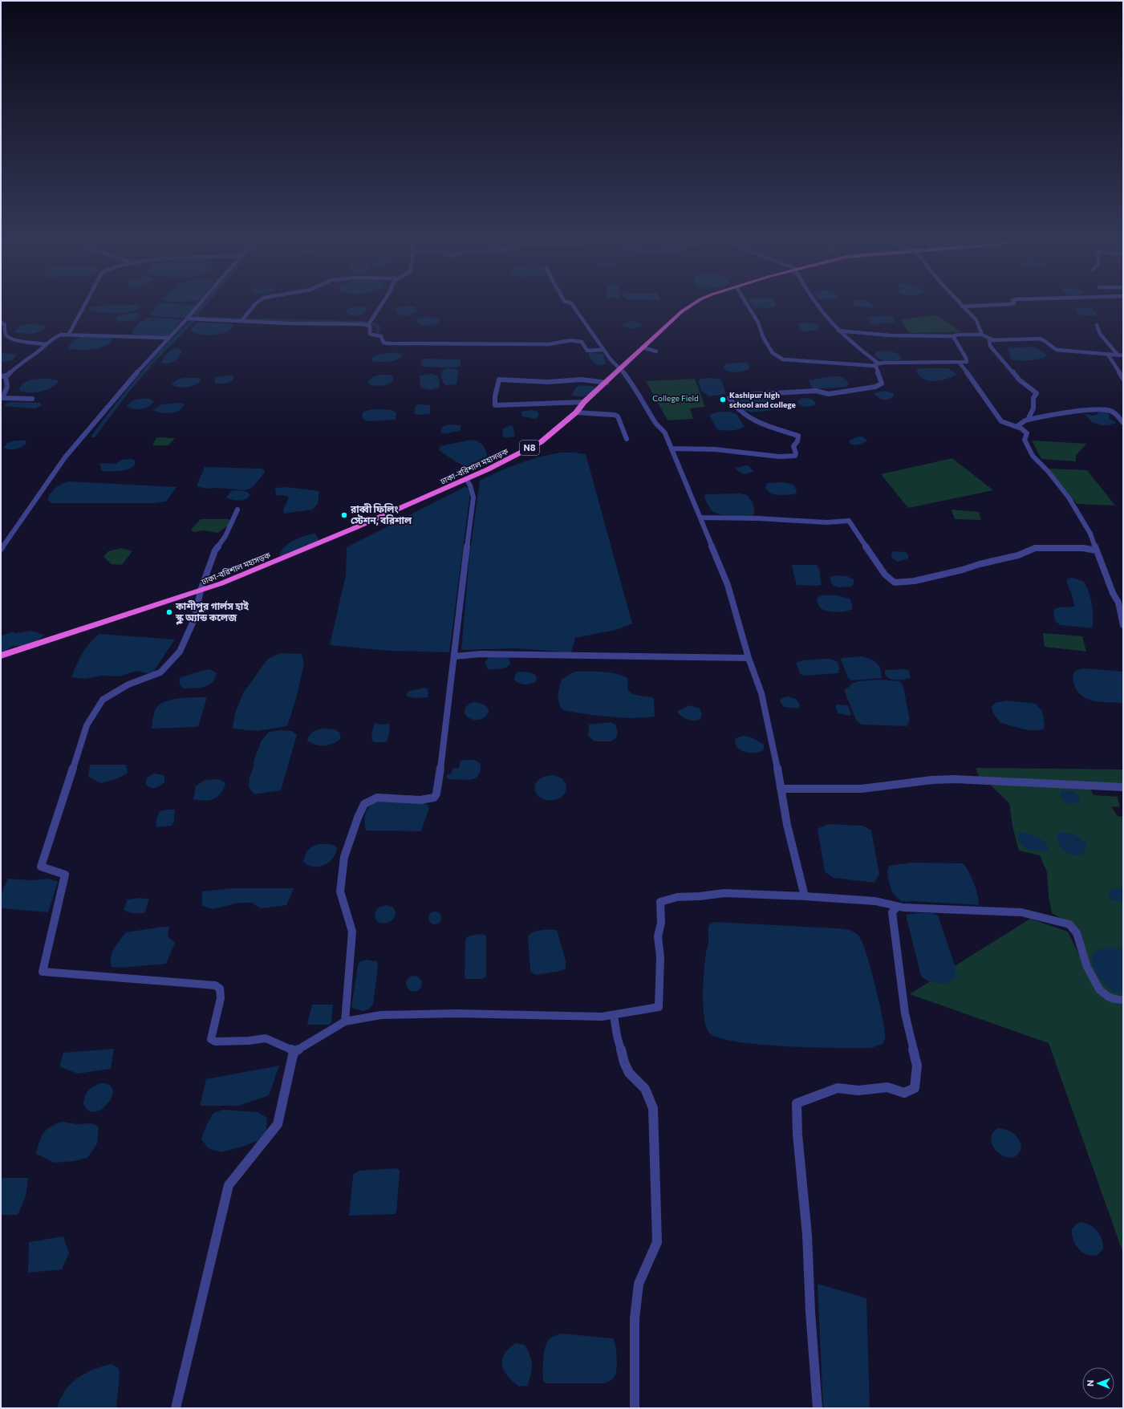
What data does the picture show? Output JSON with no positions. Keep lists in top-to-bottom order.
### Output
{
  "streets": {
    "highway": ["N8", "ঢাকা-বরিশাল মহাসড়ক"]
  },
  "parks": ["College Field"],
  "places": ["Kashipur high school and college", "রাব্বী ফিলিং স্টেশন, বরিশাল", "কাশীপুর গার্লস হাই স্কুল অ্যান্ড কলেজ"],
  "north": "left"
}
